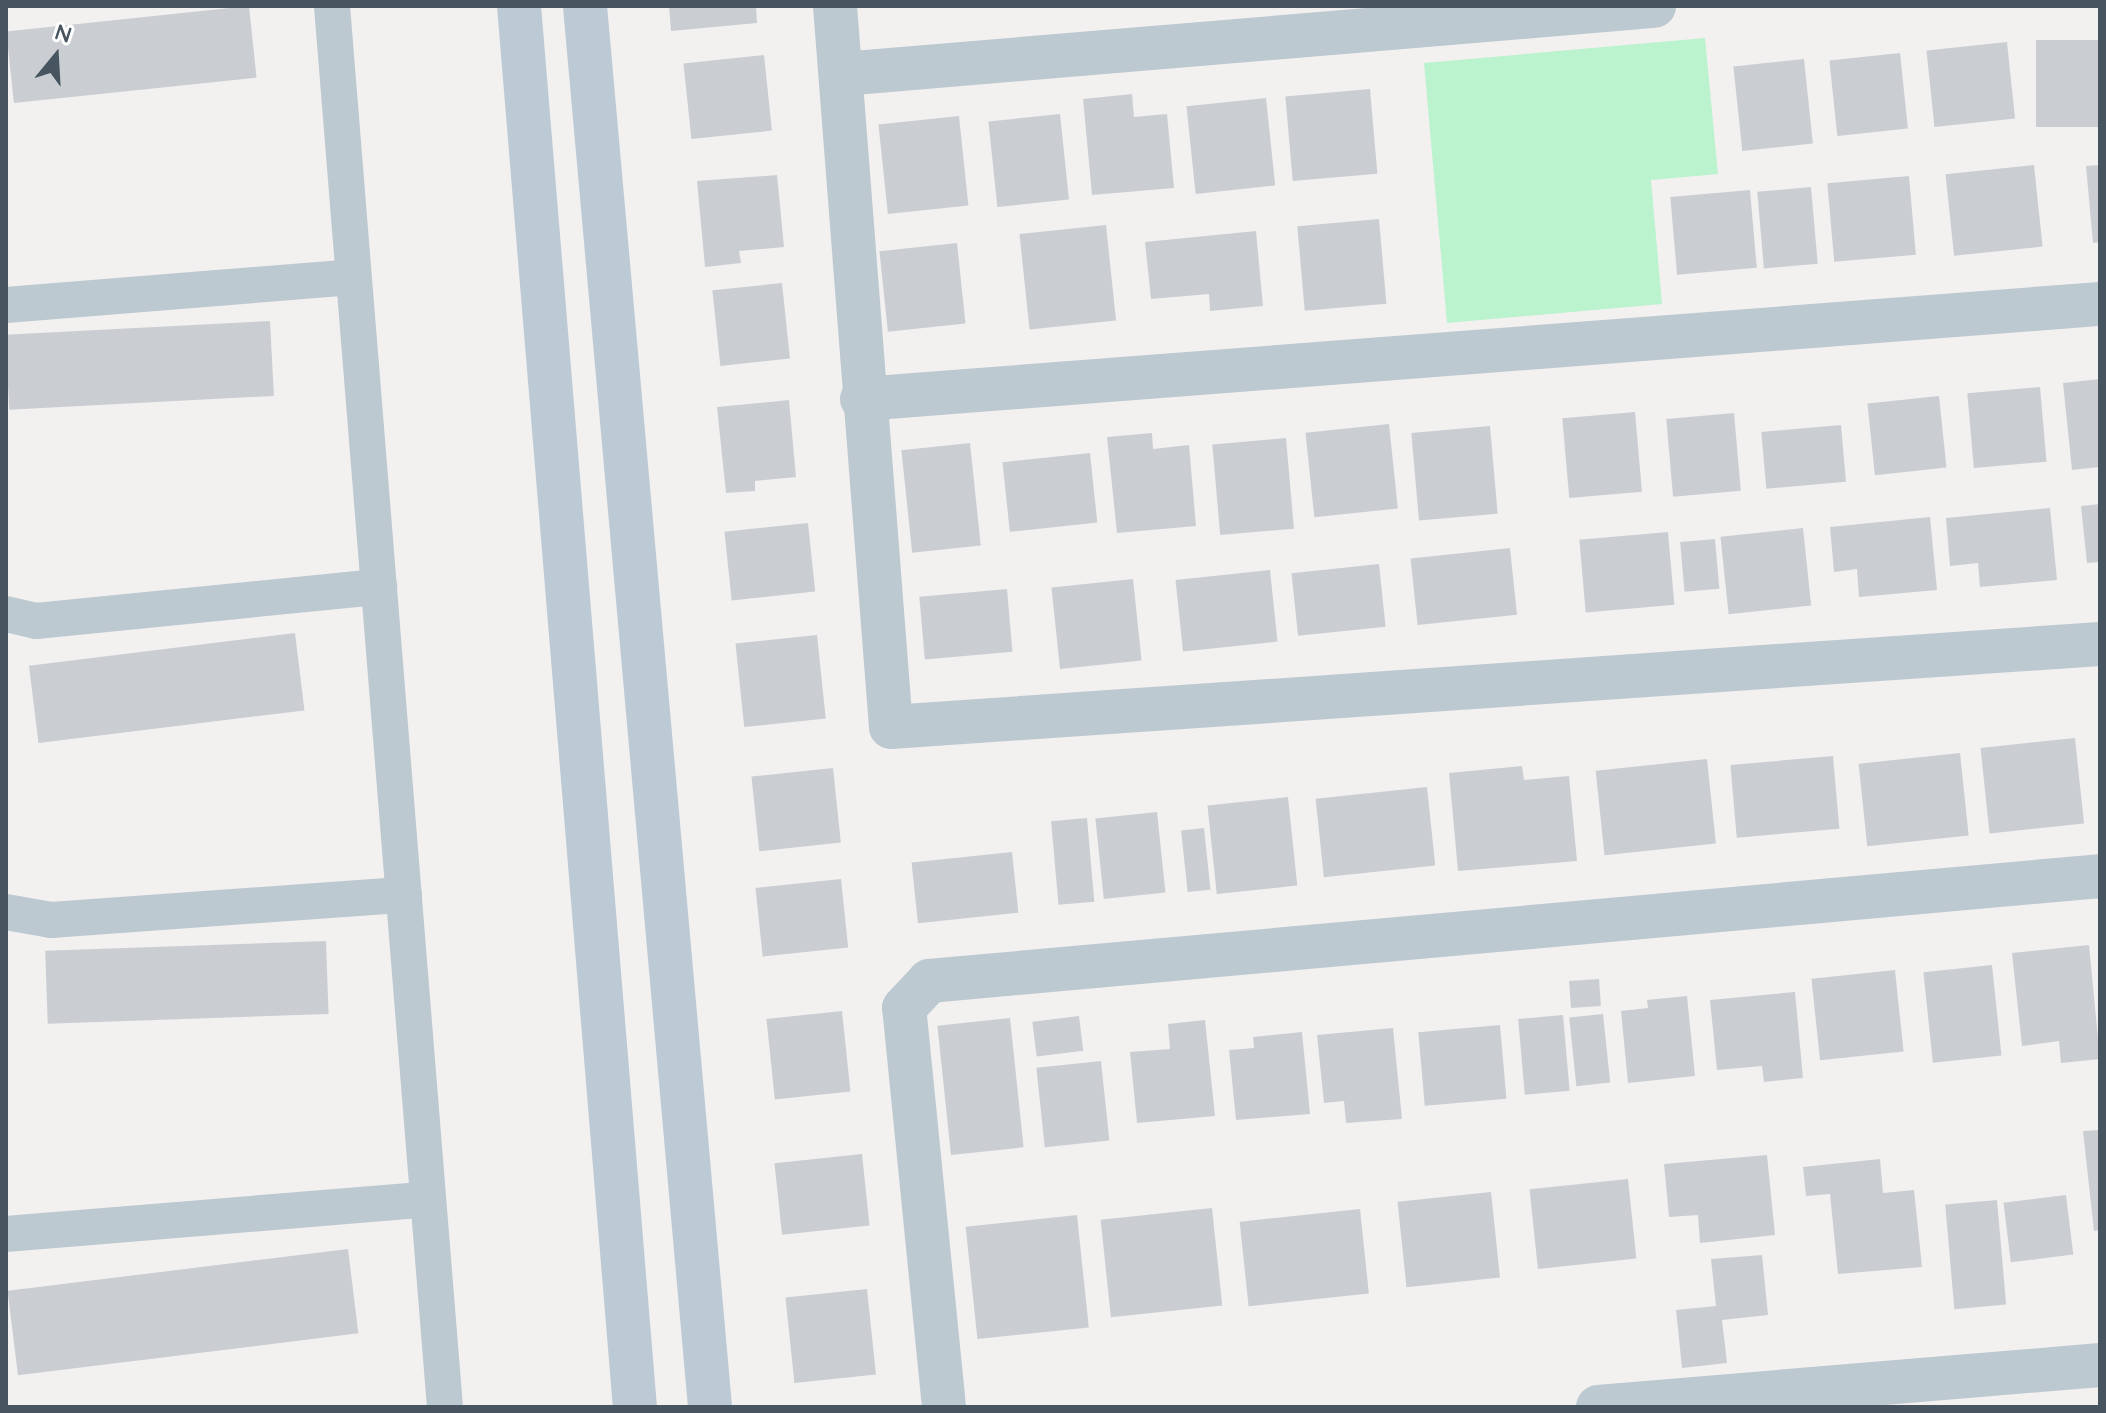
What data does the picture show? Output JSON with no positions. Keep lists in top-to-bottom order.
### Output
{
  "north": "top"
}
